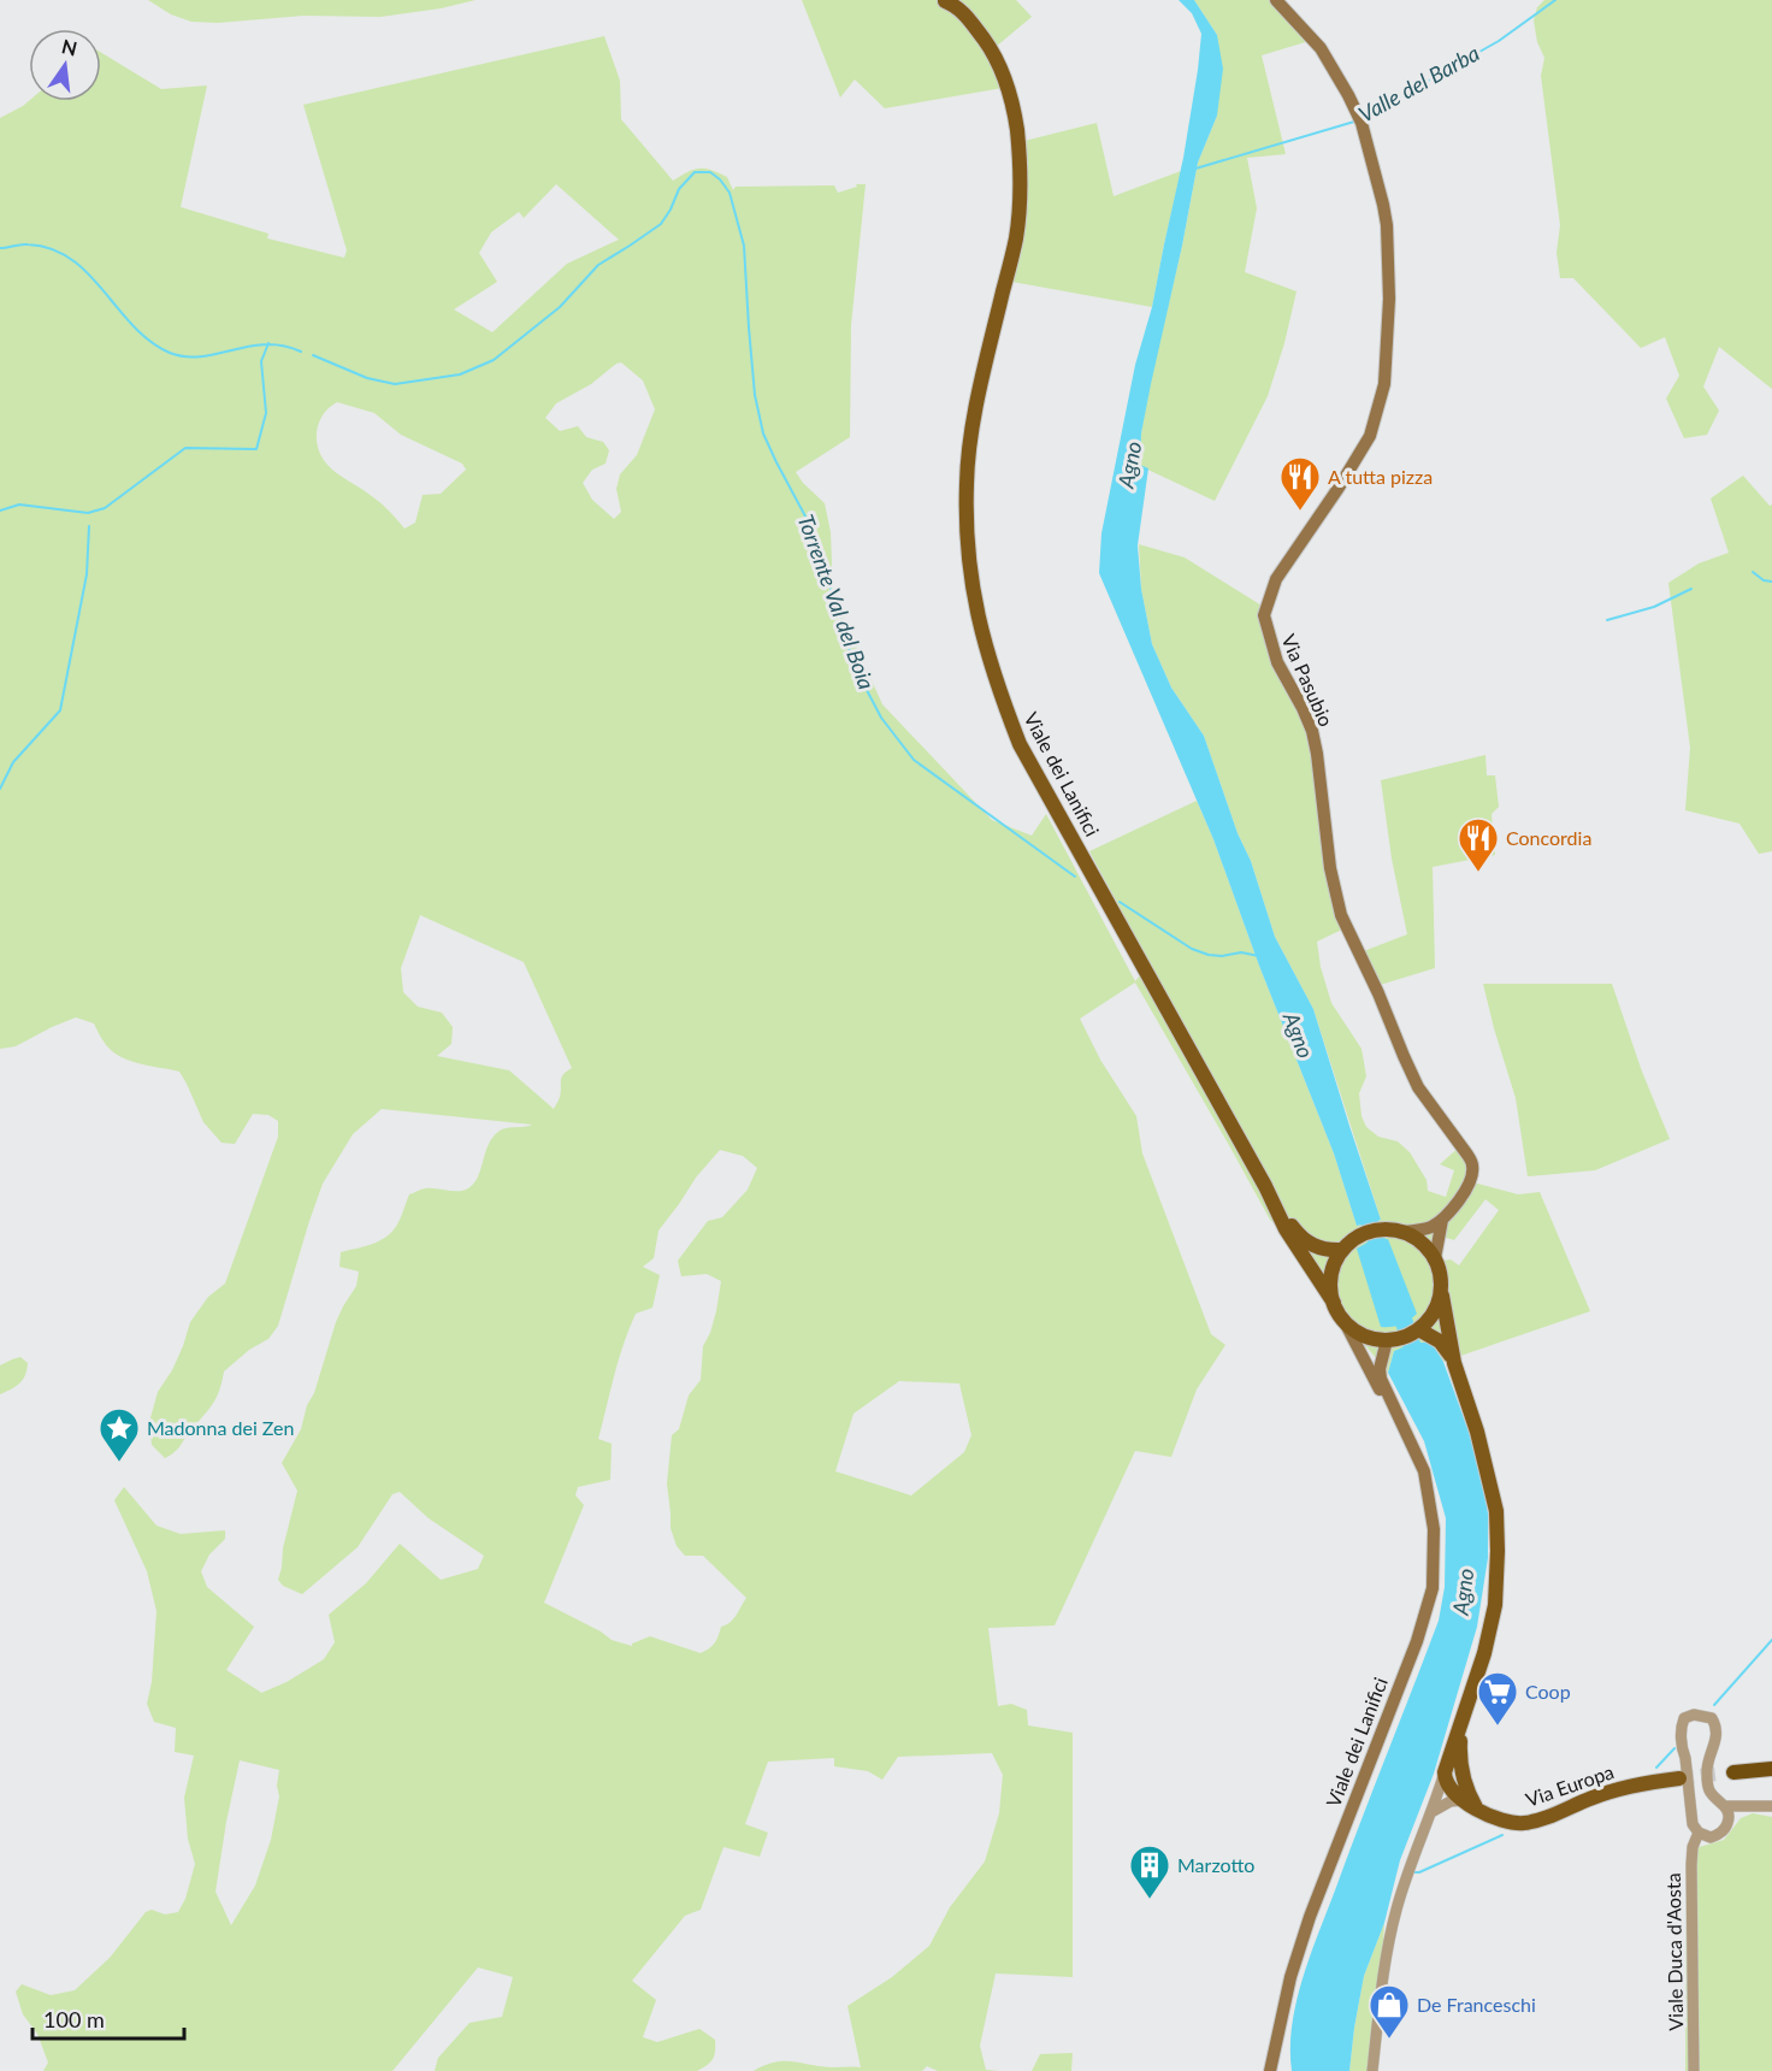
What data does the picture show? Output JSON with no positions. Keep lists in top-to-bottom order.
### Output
{
  "streets": {
    "main road": ["Via Pasubio", "Viale dei Lanifici", "Via Europa"],
    "street": ["Viale Duca d'Aosta"]
  },
  "crossings": [
    ["Via Pasubio", "Viale dei Lanifici"]
  ],
  "water": ["Valle del Barba", "Agno", "Torrente Val del Boia"],
  "places": {
    "restaurant": ["A tutta pizza", "Concordia"],
    "place": ["Madonna dei Zen"],
    "supermarket": ["Coop"],
    "building": ["Marzotto"],
    "shop": ["De Franceschi"]
  },
  "scale_bar": "100 m",
  "north": "top"
}
